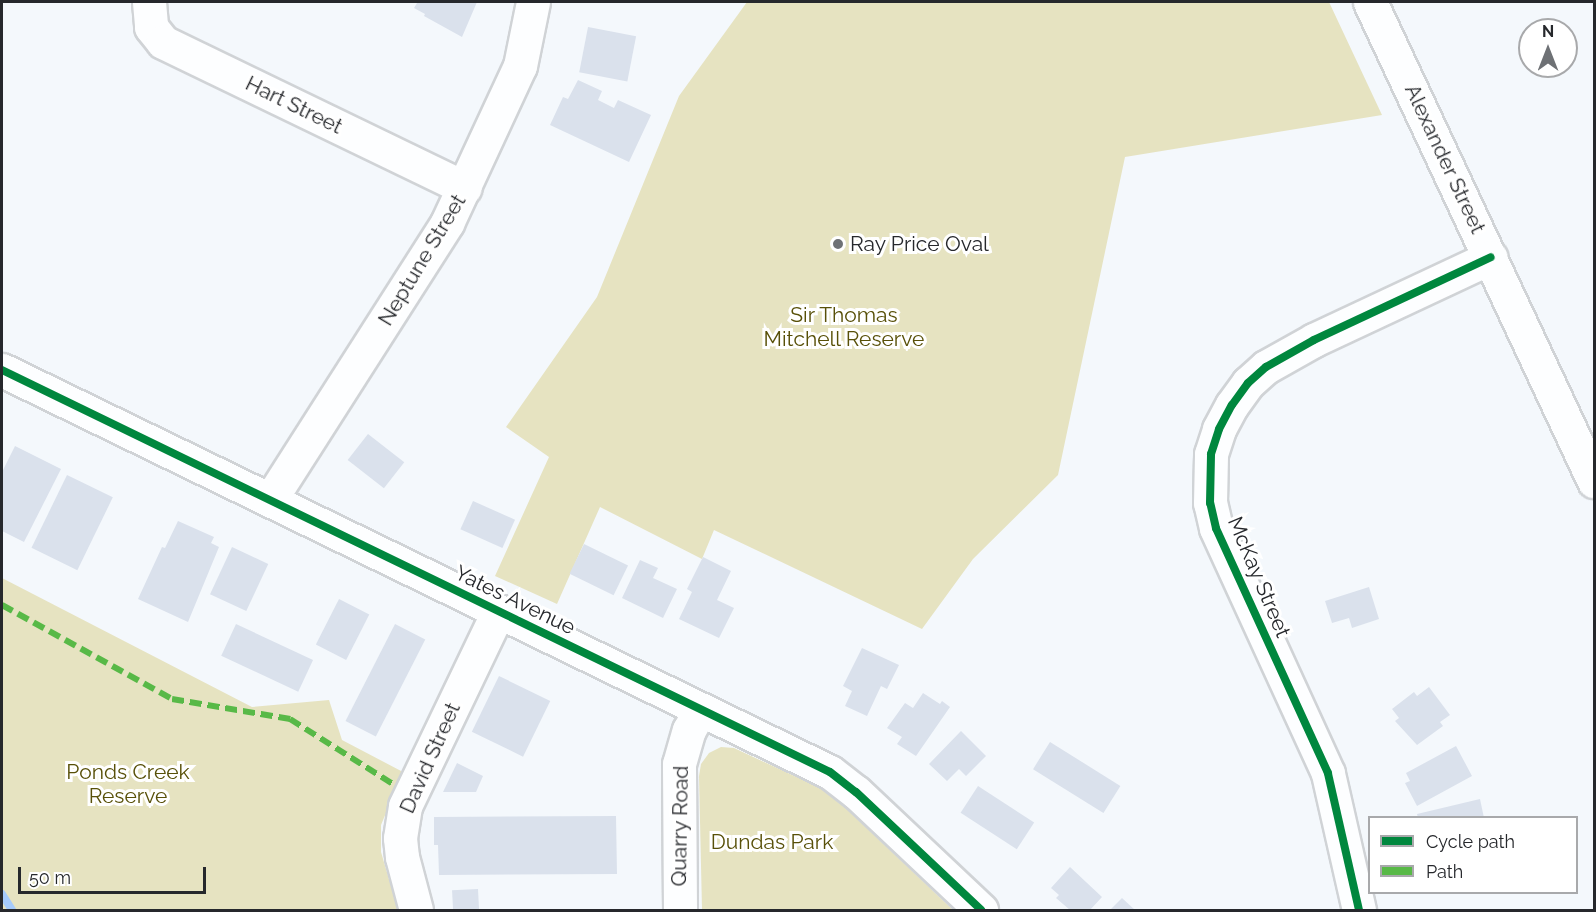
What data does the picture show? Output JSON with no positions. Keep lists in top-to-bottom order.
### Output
{
  "streets": {
    "street": [
      "Hart Street",
      "Alexander Street",
      "Neptune Street",
      "McKay Street",
      "Yates Avenue",
      "David Street",
      "Quarry Road"
    ]
  },
  "crossings": [
    ["Hart Street", "Neptune Street"],
    ["Alexander Street", "McKay Street"],
    ["Neptune Street", "Yates Avenue"],
    ["Yates Avenue", "David Street"],
    ["Yates Avenue", "Quarry Road"]
  ],
  "parks": ["Sir Thomas Mitchell Reserve", "Ponds Creek Reserve", "Dundas Park"],
  "places": ["Ray Price Oval"],
  "legend": ["Cycle path", "Path"],
  "scale_bar": "50 m",
  "north": "top"
}
